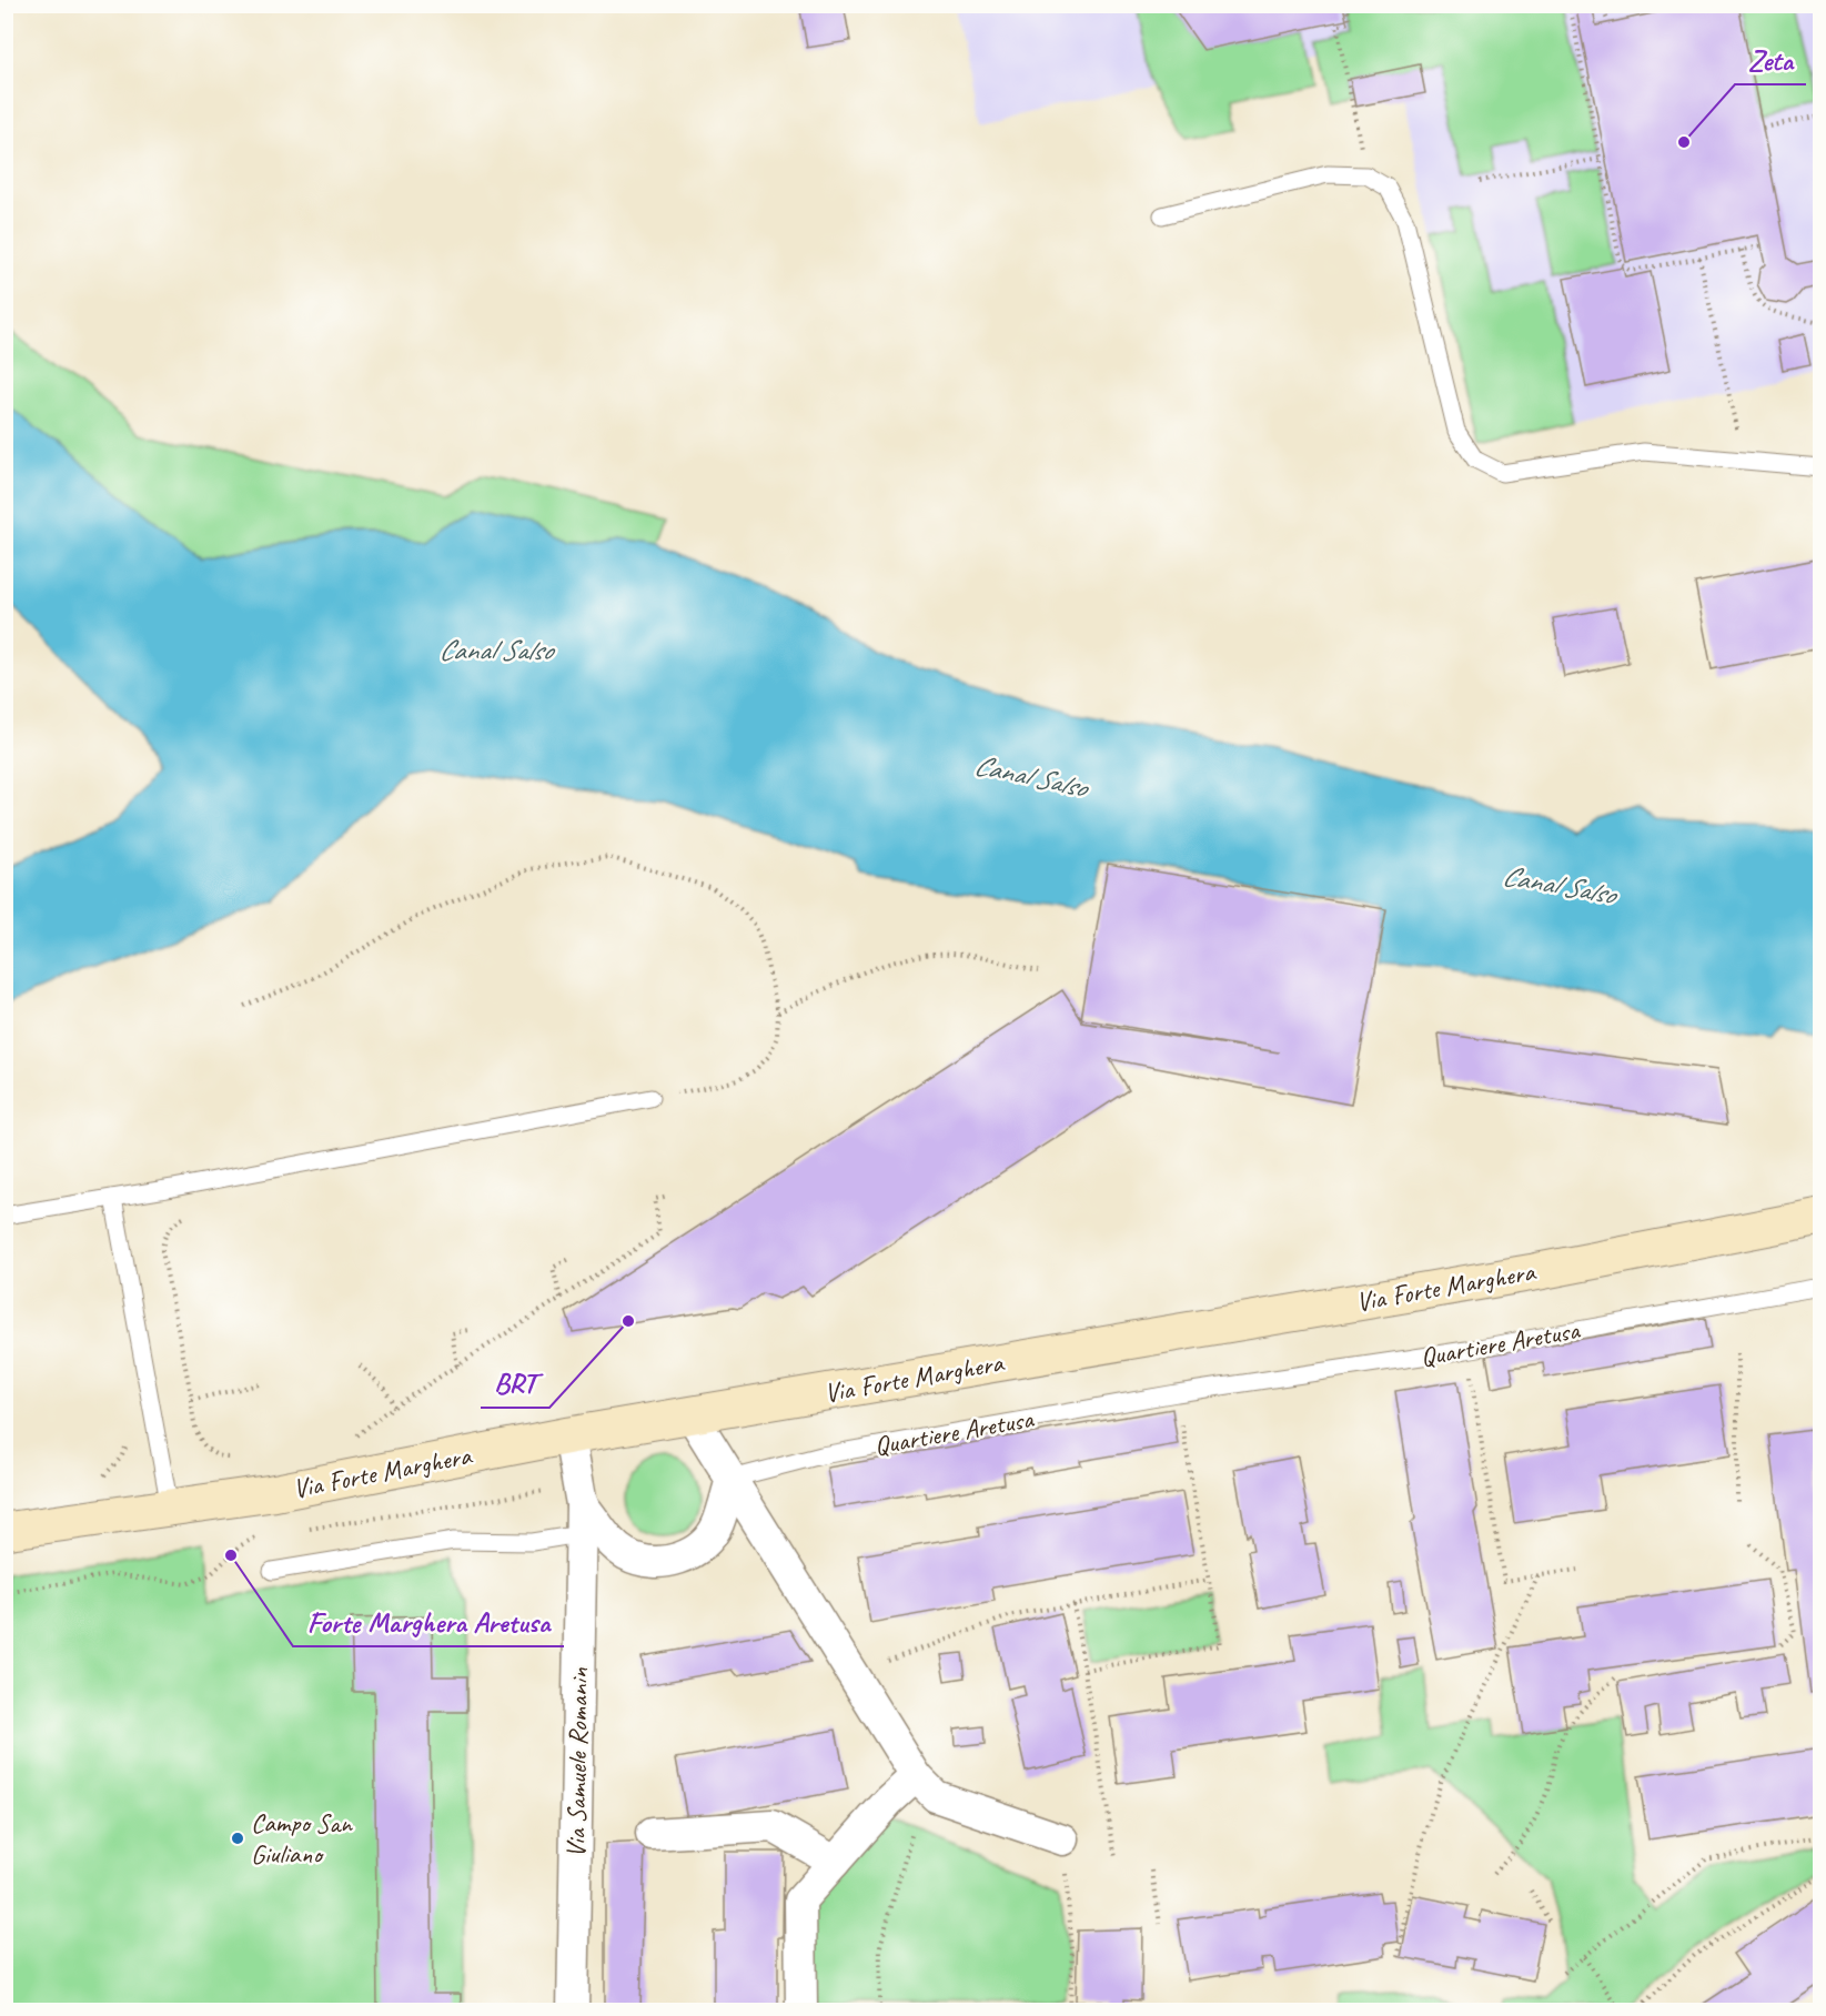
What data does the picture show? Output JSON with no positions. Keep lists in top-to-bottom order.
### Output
{
  "streets": {
    "street": ["Via Forte Marghera", "Via Samuele Romanin"],
    "lane": ["Quartiere Aretusa"]
  },
  "crossings": [
    ["Via Forte Marghera", "Quartiere Aretusa"],
    ["Via Forte Marghera", "Via Samuele Romanin"],
    ["Quartiere Aretusa", "Via Samuele Romanin"]
  ],
  "water": ["Canal Salso"],
  "places": [
    "Zeta",
    "BRT",
    "Forte Marghera Aretusa",
    "Campo San Giuliano"
  ]
}
